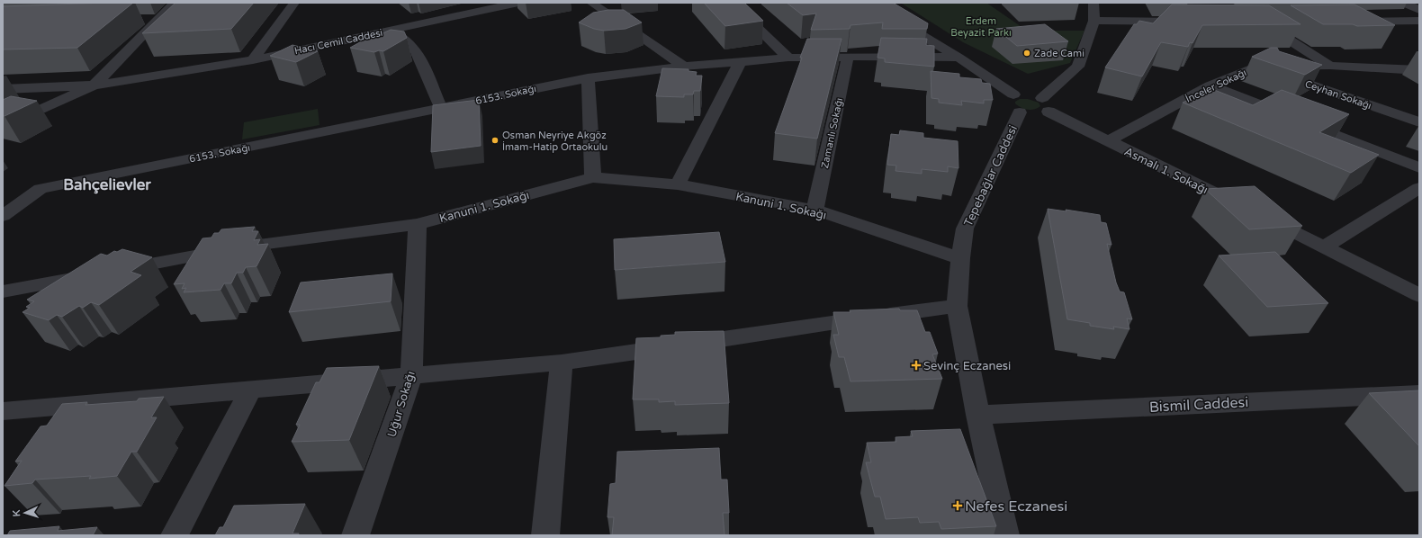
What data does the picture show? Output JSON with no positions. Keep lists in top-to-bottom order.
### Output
{
  "streets": {
    "street": [
      "Hacı Cemil Caddesi",
      "İnceler Sokağı",
      "6153. Sokağı",
      "Ceyhan Sokağı",
      "Zamanlı Sokağı",
      "Asmalı 1. Sokağı",
      "Tepebağlar Caddesi",
      "Kanuni 1. Sokağı",
      "Uğur Sokağı",
      "Bismil Caddesi"
    ]
  },
  "crossings": [
    ["İnceler Sokağı", "Ceyhan Sokağı"],
    ["İnceler Sokağı", "Asmalı 1. Sokağı"],
    ["6153. Sokağı", "Zamanlı Sokağı"],
    ["6153. Sokağı", "Asmalı 1. Sokağı"],
    ["Zamanlı Sokağı", "Kanuni 1. Sokağı"],
    ["Asmalı 1. Sokağı", "Tepebağlar Caddesi"],
    ["Tepebağlar Caddesi", "Kanuni 1. Sokağı"],
    ["Tepebağlar Caddesi", "Bismil Caddesi"],
    ["Kanuni 1. Sokağı", "Uğur Sokağı"]
  ],
  "districts": ["Bahçelievler"],
  "parks": ["Erdem Beyazit Parkı"],
  "places": {
    "other": ["Zade Cami", "Osman Neyriye Akgöz İmam-Hatip Ortaokulu"],
    "health": ["Sevinç Eczanesi", "Nefes Eczanesi"]
  },
  "north": "left"
}
